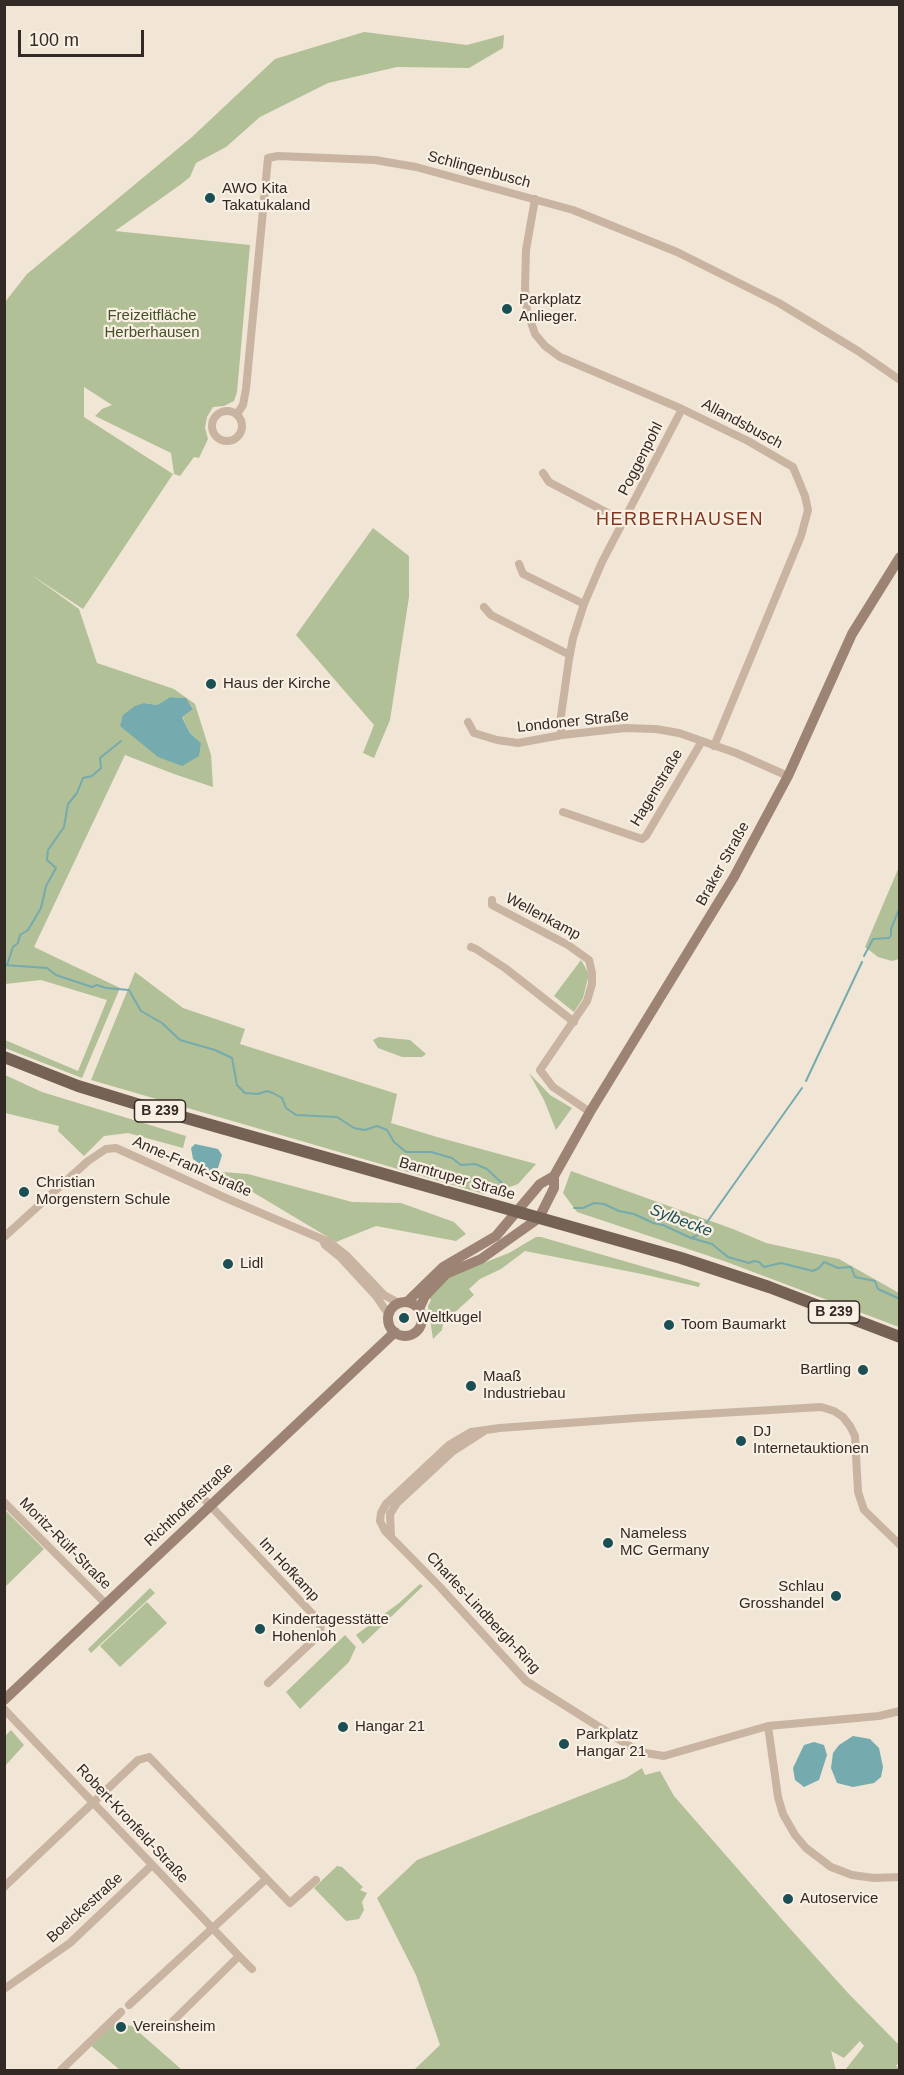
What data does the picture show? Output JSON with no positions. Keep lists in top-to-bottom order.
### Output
{
  "streets": {
    "main road": ["B 239", "Barntruper Straße"],
    "street": [
      "Schlingenbusch",
      "Allandsbusch",
      "Poggenpohl",
      "Londoner Straße",
      "Hagenstraße",
      "Braker Straße",
      "Wellenkamp",
      "Anne-Frank-Straße",
      "Richthofenstraße",
      "Moritz-Rülf-Straße",
      "Im Hofkamp",
      "Charles-Lindbergh-Ring",
      "Robert-Kronfeld-Straße",
      "Boelckestraße"
    ]
  },
  "crossings": [
    ["Schlingenbusch", "Allandsbusch"],
    ["Allandsbusch", "Poggenpohl"],
    ["Allandsbusch", "Londoner Straße"],
    ["Poggenpohl", "Londoner Straße"],
    ["Londoner Straße", "Hagenstraße"],
    ["Londoner Straße", "Braker Straße"],
    ["Braker Straße", "Wellenkamp"],
    ["Braker Straße", "Barntruper Straße"],
    ["Anne-Frank-Straße", "Richthofenstraße"],
    ["Richthofenstraße", "Moritz-Rülf-Straße"],
    ["Richthofenstraße", "Im Hofkamp"],
    ["Robert-Kronfeld-Straße", "Boelckestraße"]
  ],
  "districts": ["HERBERHAUSEN"],
  "water": ["Sylbecke"],
  "parks": ["Freizeitfläche Herberhausen"],
  "places": [
    "AWO Kita Takatukaland",
    "Parkplatz Anlieger.",
    "Haus der Kirche",
    "Christian Morgenstern Schule",
    "Lidl",
    "Weltkugel",
    "Toom Baumarkt",
    "Bartling",
    "Maaß Industriebau",
    "DJ Internetauktionen",
    "Nameless MC Germany",
    "Schlau Grosshandel",
    "Kindertagesstätte Hohenloh",
    "Hangar 21",
    "Parkplatz Hangar 21",
    "Autoservice",
    "Vereinsheim"
  ],
  "scale_bar": "100 m"
}
